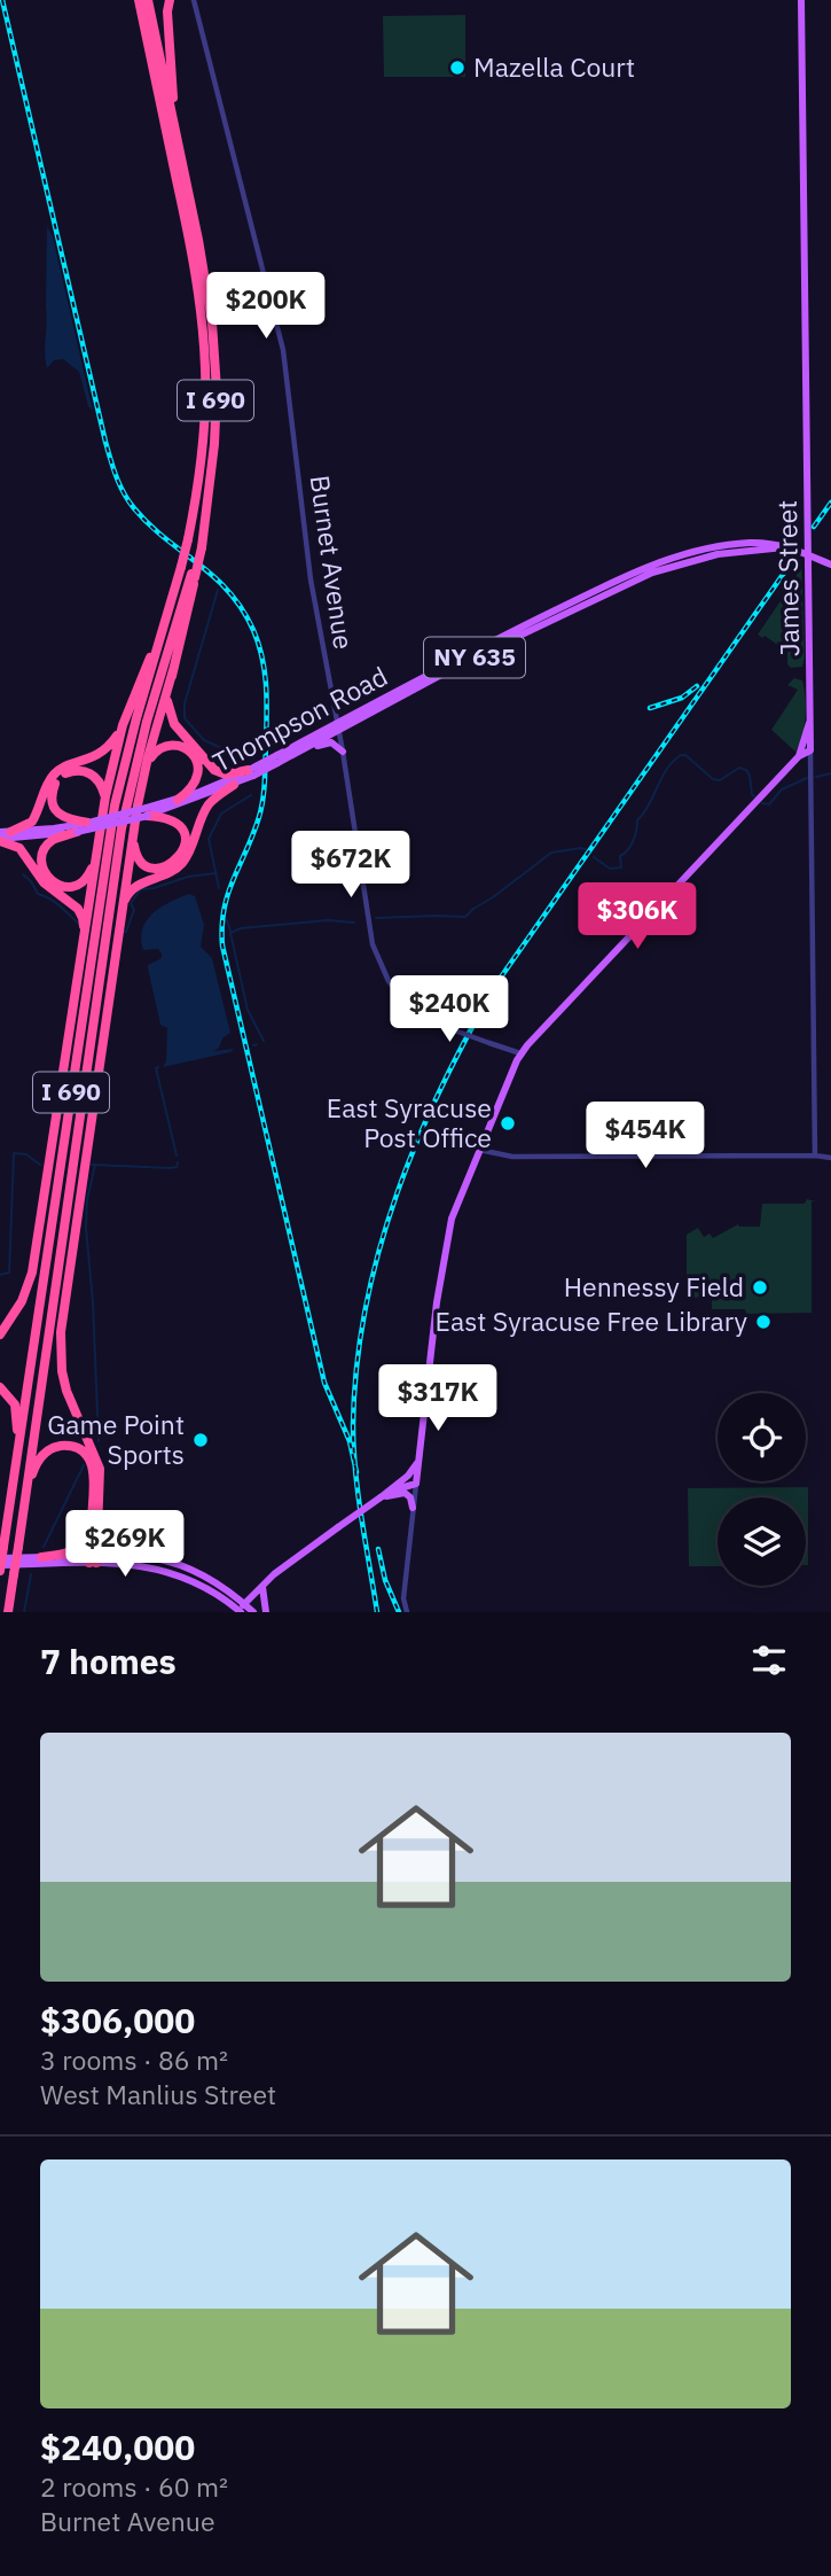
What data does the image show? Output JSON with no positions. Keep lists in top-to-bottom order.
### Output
{
  "streets": {
    "highway": ["I 690"],
    "main road": ["James Street", "NY 635", "Thompson Road"],
    "street": ["Burnet Avenue"]
  },
  "crossings": [
    ["Burnet Avenue", "Thompson Road"],
    ["James Street", "Thompson Road"]
  ],
  "places": [
    "Mazella Court",
    "East Syracuse Post Office",
    "Hennessy Field",
    "East Syracuse Free Library",
    "Game Point Sports"
  ],
  "page": {
    "price": [
      "$200K",
      "$672K",
      "$306K",
      "$240K",
      "$454K",
      "$317K",
      "$269K"
    ],
    "heading": "7 homes",
    "list": [
      {
        "name": "$306,000",
        "note": "3 rooms · 86 m² · West Manlius Street"
      },
      {
        "name": "$240,000",
        "note": "2 rooms · 60 m² · Burnet Avenue"
      }
    ]
  }
}
